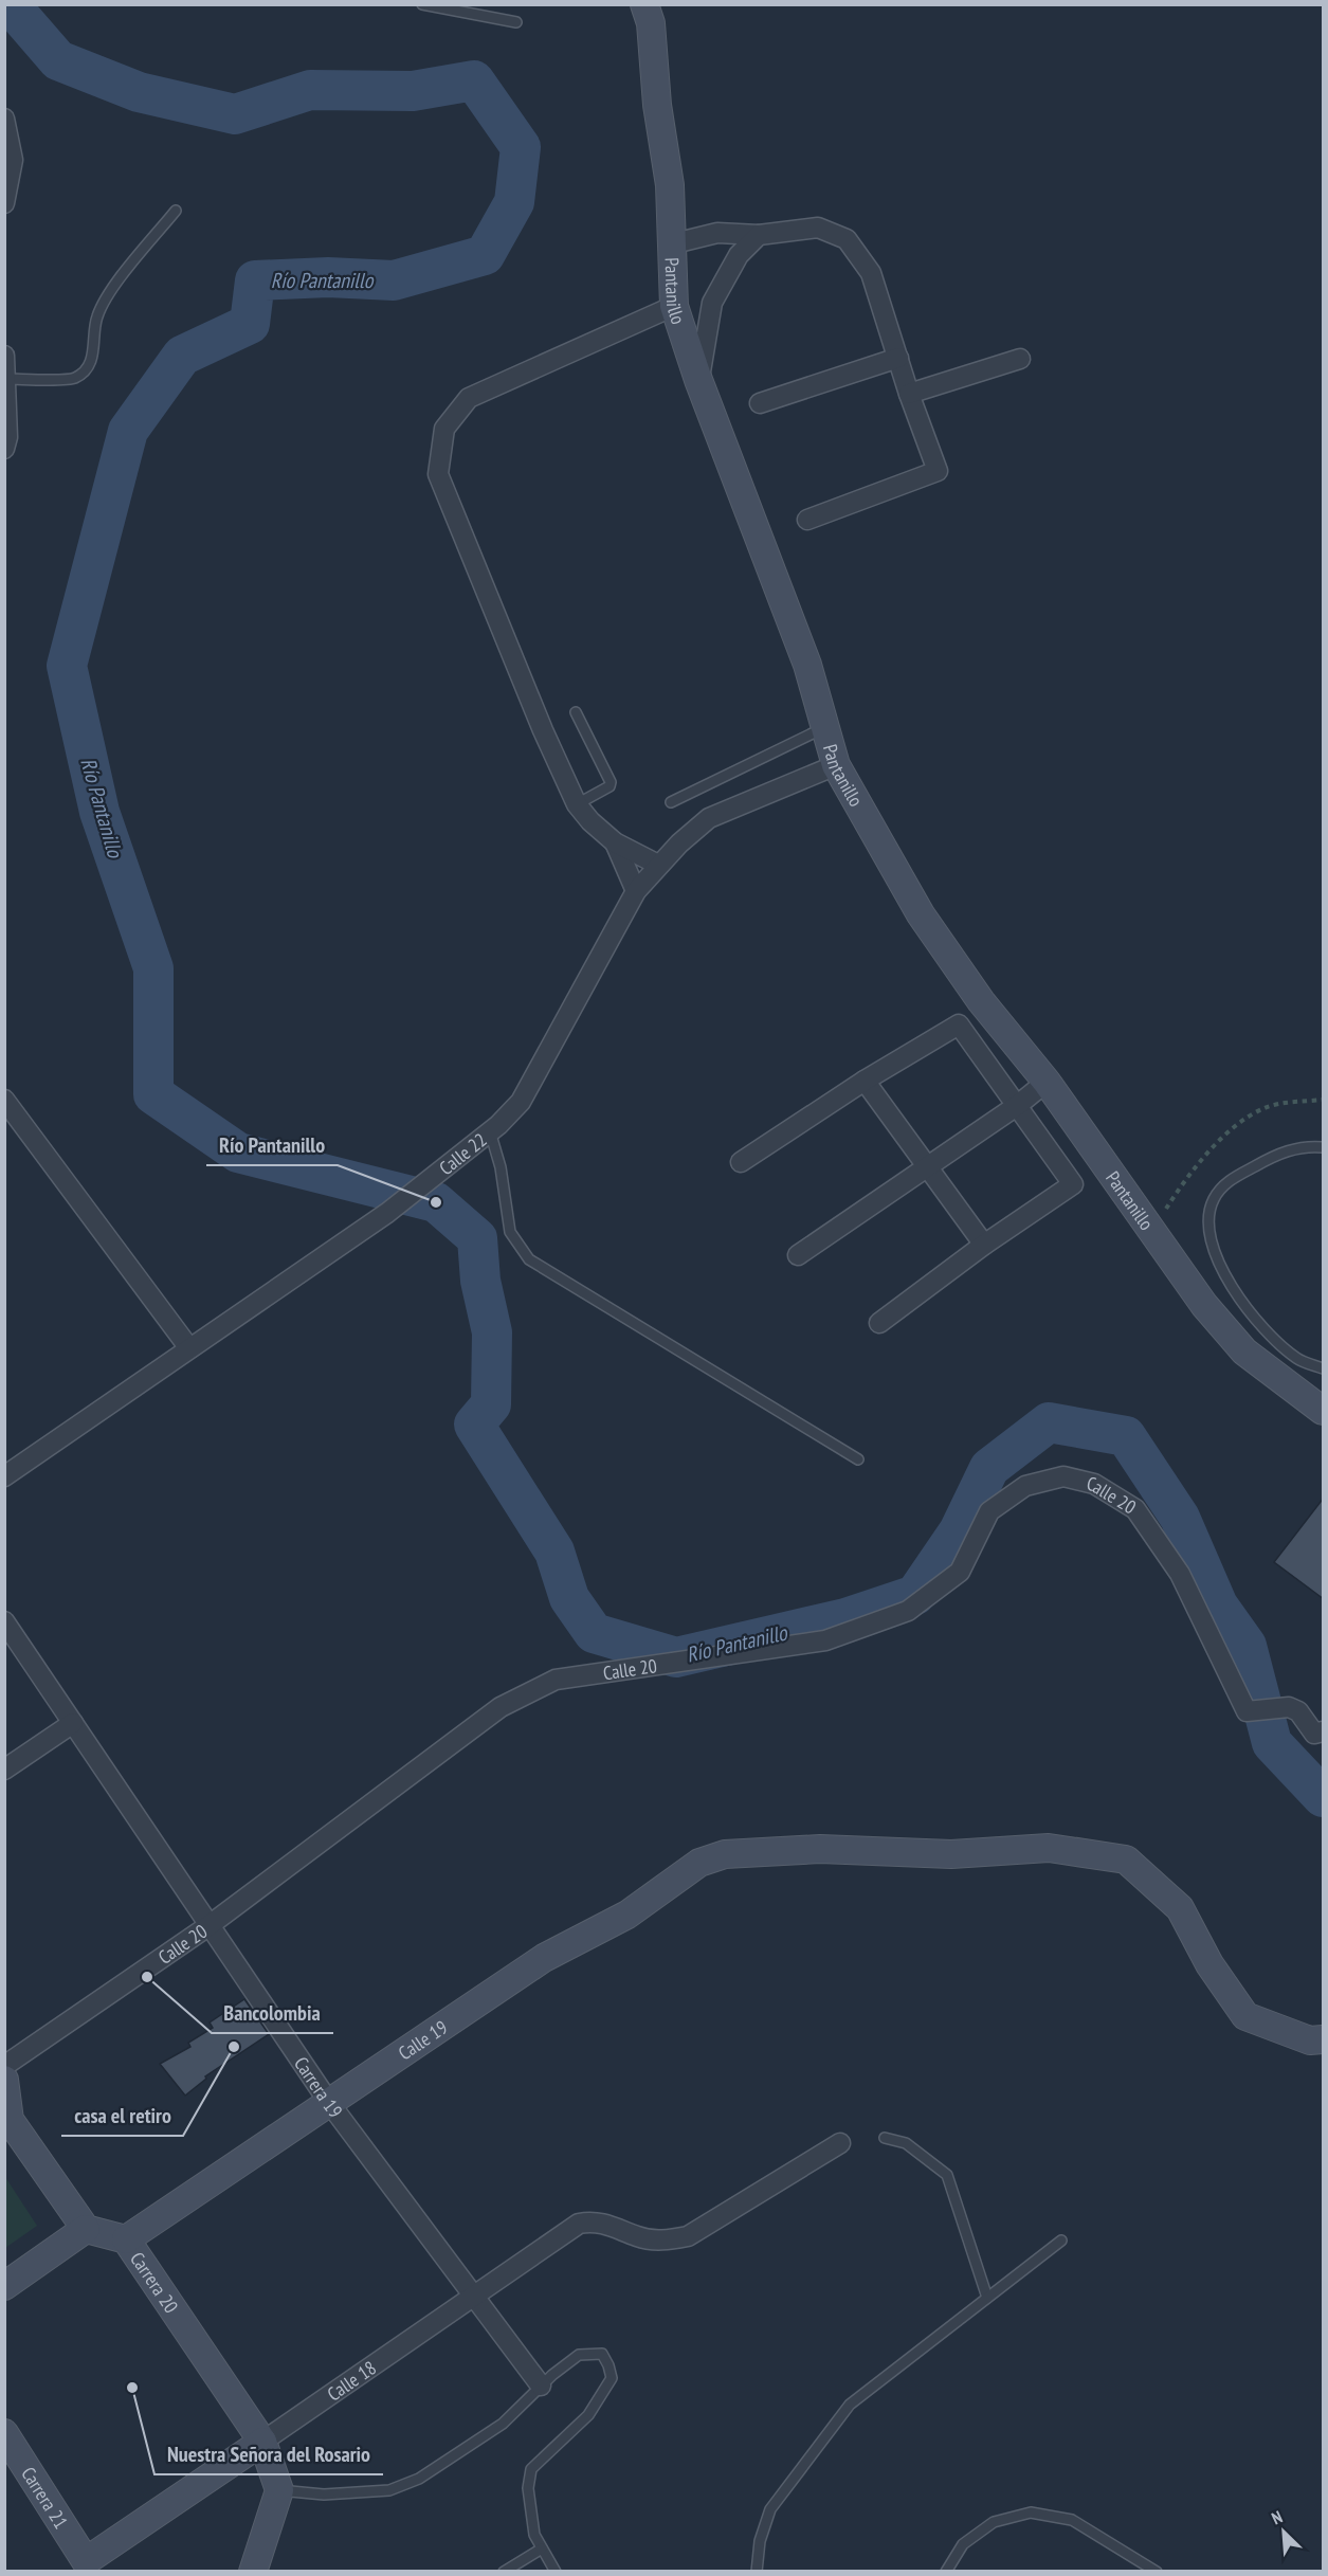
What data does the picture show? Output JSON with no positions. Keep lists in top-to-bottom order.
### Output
{
  "streets": {
    "main road": [
      "Pantanillo",
      "Calle 19",
      "Carrera 20",
      "Calle 18",
      "Carrera 21"
    ],
    "street": ["Calle 22", "Calle 20", "Carrera 19"]
  },
  "crossings": [
    ["Pantanillo", "Calle 22"],
    ["Calle 20", "Carrera 19"],
    ["Calle 19", "Carrera 19"],
    ["Calle 19", "Carrera 20"],
    ["Carrera 19", "Calle 18"],
    ["Carrera 20", "Calle 18"],
    ["Calle 18", "Carrera 21"]
  ],
  "water": ["Río Pantanillo"],
  "places": [
    "Río Pantanillo",
    "Bancolombia",
    "casa el retiro",
    "Nuestra Señora del Rosario"
  ],
  "north": "top left"
}
